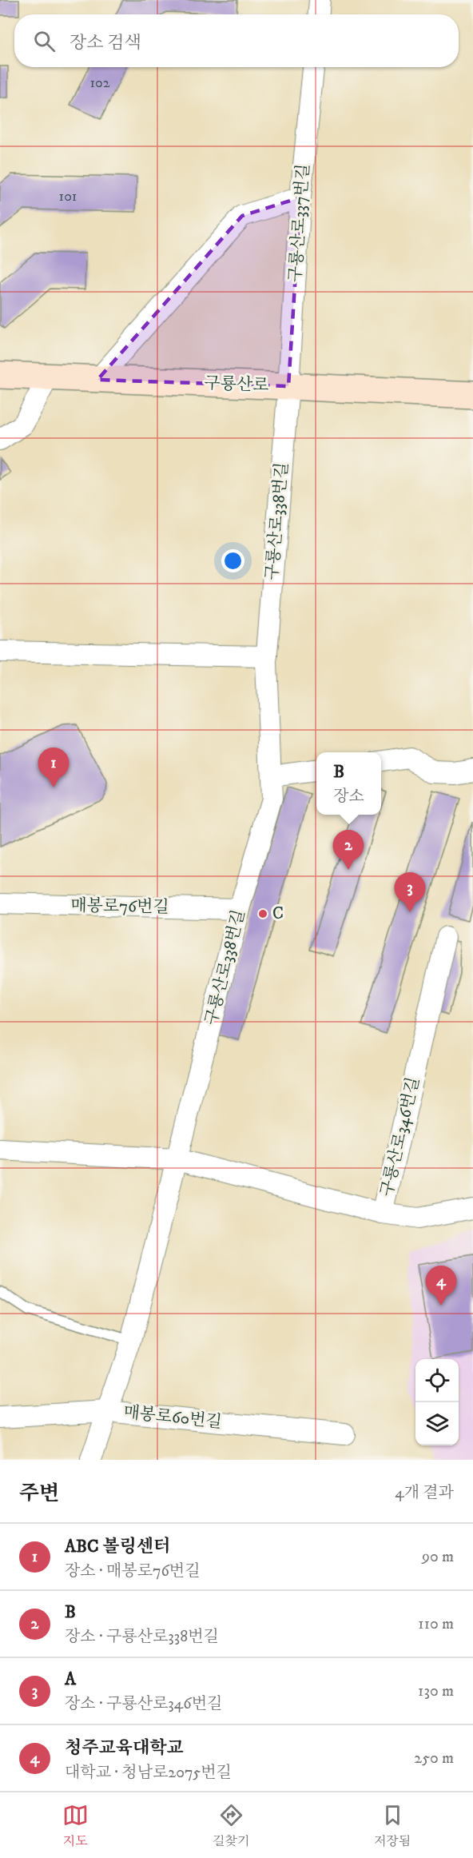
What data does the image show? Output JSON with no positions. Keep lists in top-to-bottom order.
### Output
{
  "streets": {
    "street": [
      "구룡산로337번길",
      "구룡산로",
      "구룡산로338번길",
      "매봉로76번길",
      "구룡산로346번길",
      "매봉로60번길"
    ]
  },
  "crossings": [
    ["구룡산로337번길", "구룡산로"],
    ["구룡산로337번길", "구룡산로338번길"],
    ["구룡산로", "구룡산로338번길"],
    ["구룡산로338번길", "매봉로76번길"],
    ["구룡산로338번길", "구룡산로346번길"],
    ["구룡산로338번길", "매봉로60번길"]
  ],
  "places": ["C"],
  "house_numbers": ["102", "101"],
  "page": {
    "search": "장소 검색",
    "pins": [
      "1",
      "2",
      "3",
      "4"
    ],
    "popup": ["B", "장소"],
    "heading": ["주변", "4개 결과"],
    "list": [
      {
        "mark": "1",
        "name": "ABC 볼링센터",
        "note": "장소 · 매봉로76번길",
        "value": "90 m"
      },
      {
        "mark": "2",
        "name": "B",
        "note": "장소 · 구룡산로338번길",
        "value": "110 m"
      },
      {
        "mark": "3",
        "name": "A",
        "note": "장소 · 구룡산로346번길",
        "value": "130 m"
      },
      {
        "mark": "4",
        "name": "청주교육대학교",
        "note": "대학교 · 청남로2075번길",
        "value": "250 m"
      }
    ],
    "nav": ["지도", "길찾기", "저장됨"]
  }
}
